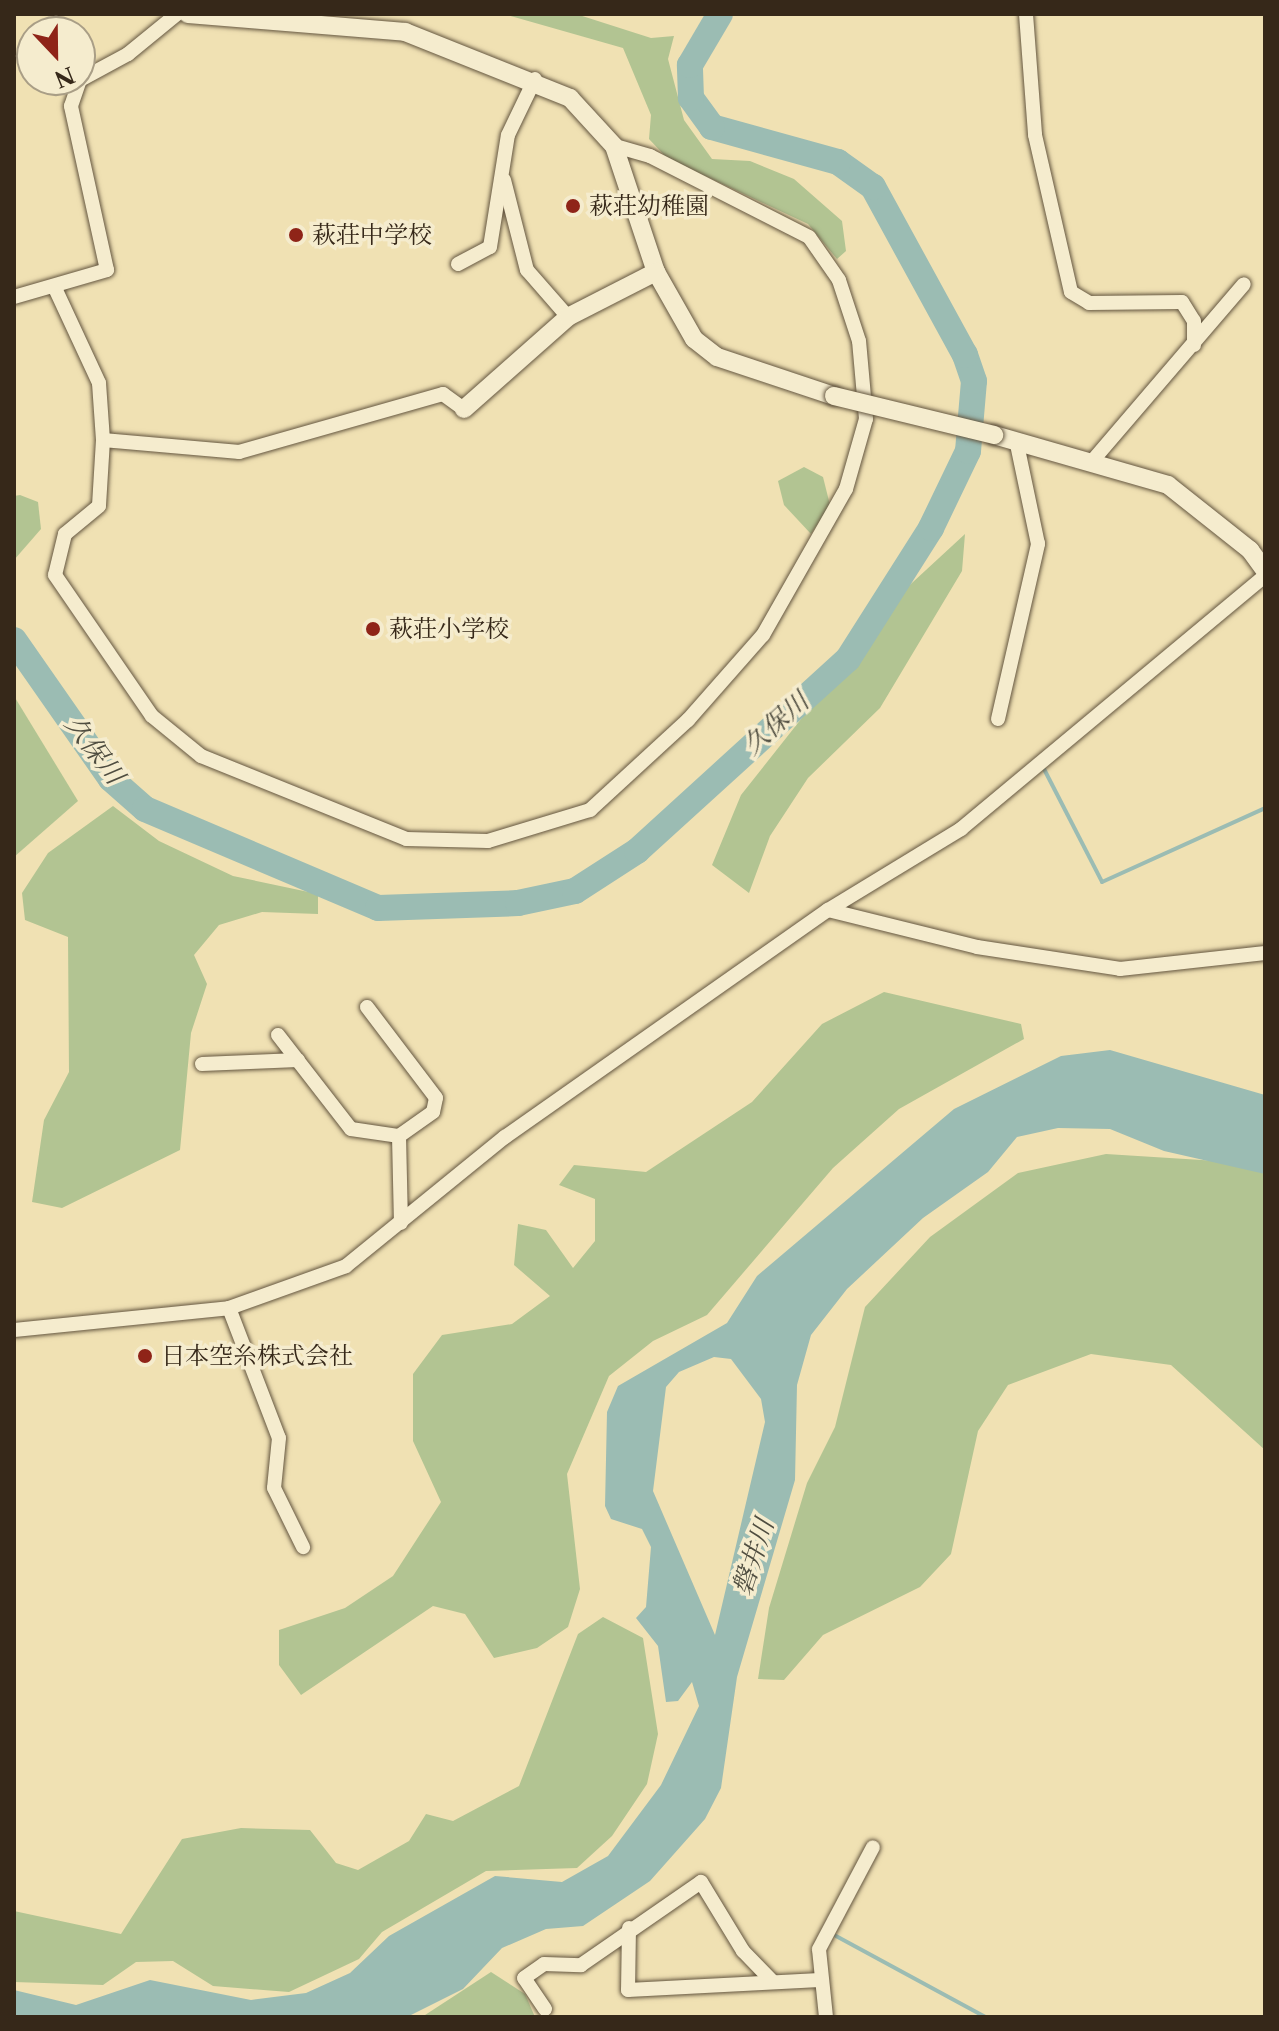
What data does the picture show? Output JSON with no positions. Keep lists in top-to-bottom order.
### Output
{
  "water": ["久保川", "磐井川"],
  "places": [
    "萩荘幼稚園",
    "萩荘中学校",
    "萩荘小学校",
    "日本空糸株式会社"
  ],
  "north": "bottom"
}
